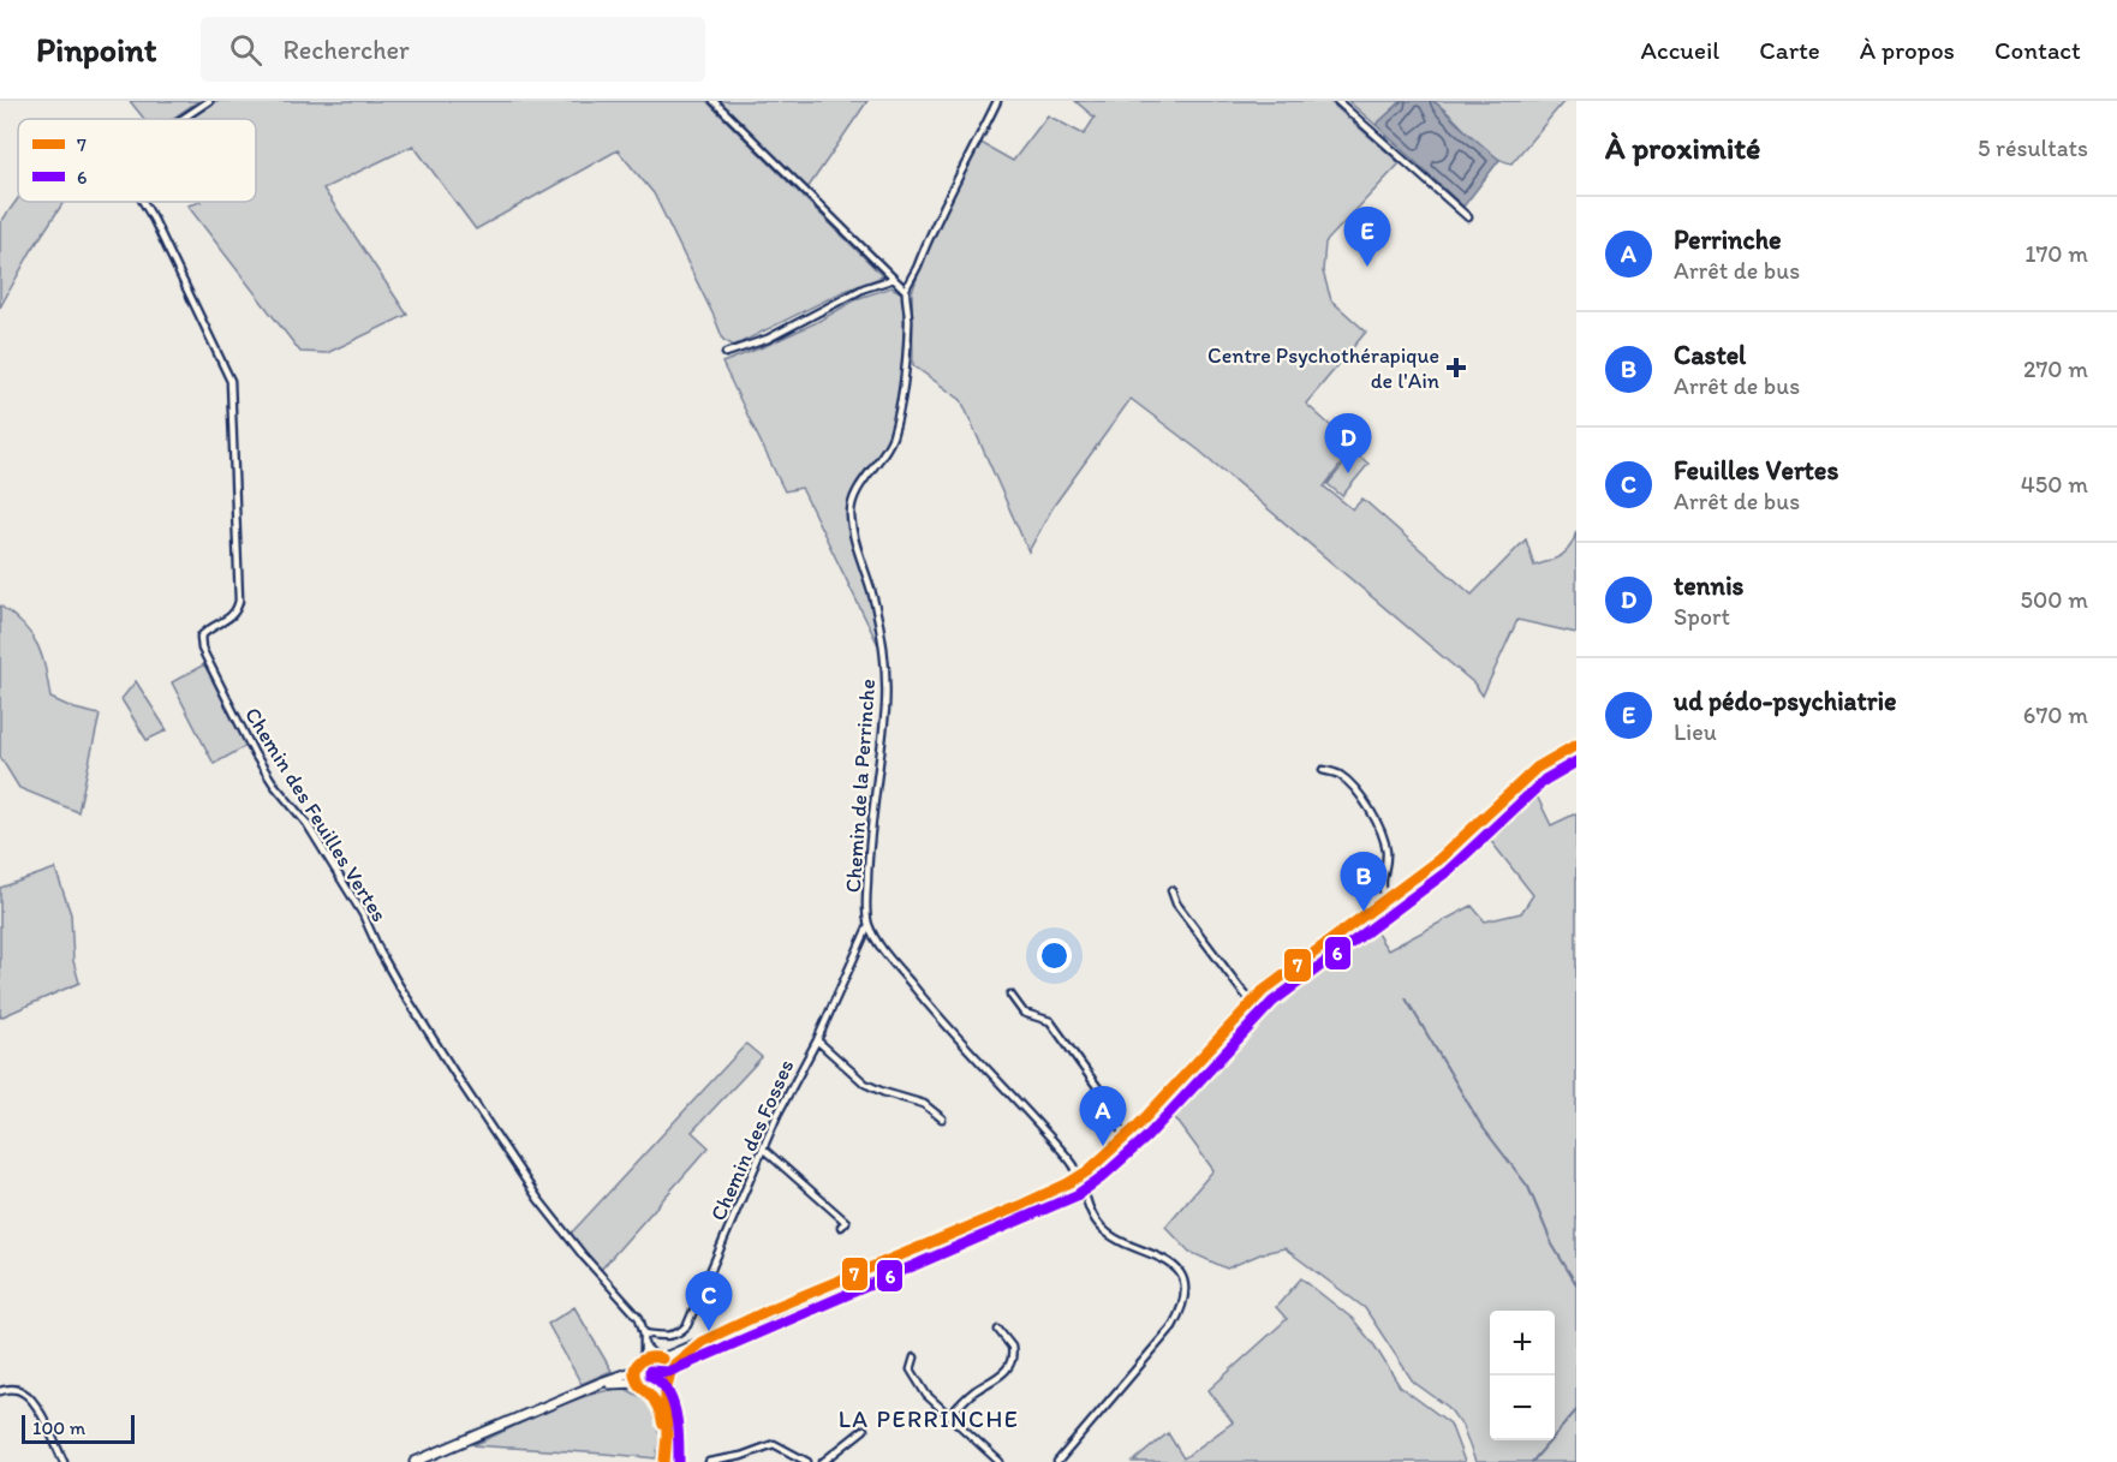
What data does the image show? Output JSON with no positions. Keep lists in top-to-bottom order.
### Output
{
  "streets": {
    "street": ["Chemin de la Perrinche", "Chemin des Feuilles Vertes", "Chemin des Fosses"]
  },
  "crossings": [
    ["Chemin de la Perrinche", "Chemin des Fosses"],
    ["Chemin des Feuilles Vertes", "Chemin des Fosses"]
  ],
  "districts": ["LA PERRINCHE"],
  "places": {
    "health": ["Centre Psychothérapique de l'Ain"]
  },
  "lines": ["transit line 7", "transit line 6"],
  "legend": ["7", "6"],
  "scale_bar": "100 m",
  "page": {
    "header": "Pinpoint",
    "search": "Rechercher",
    "nav": [
      "Accueil",
      "Carte",
      "À propos",
      "Contact"
    ],
    "heading": ["À proximité", "5 résultats"],
    "list": [
      {
        "mark": "A",
        "name": "Perrinche",
        "note": "Arrêt de bus",
        "value": "170 m"
      },
      {
        "mark": "B",
        "name": "Castel",
        "note": "Arrêt de bus",
        "value": "270 m"
      },
      {
        "mark": "C",
        "name": "Feuilles Vertes",
        "note": "Arrêt de bus",
        "value": "450 m"
      },
      {
        "mark": "D",
        "name": "tennis",
        "note": "Sport",
        "value": "500 m"
      },
      {
        "mark": "E",
        "name": "ud pédo-psychiatrie",
        "note": "Lieu",
        "value": "670 m"
      }
    ],
    "pins": [
      "E",
      "D",
      "B",
      "A",
      "C"
    ],
    "map_buttons": ["+", "−"],
    "scale": "100 m"
  }
}
